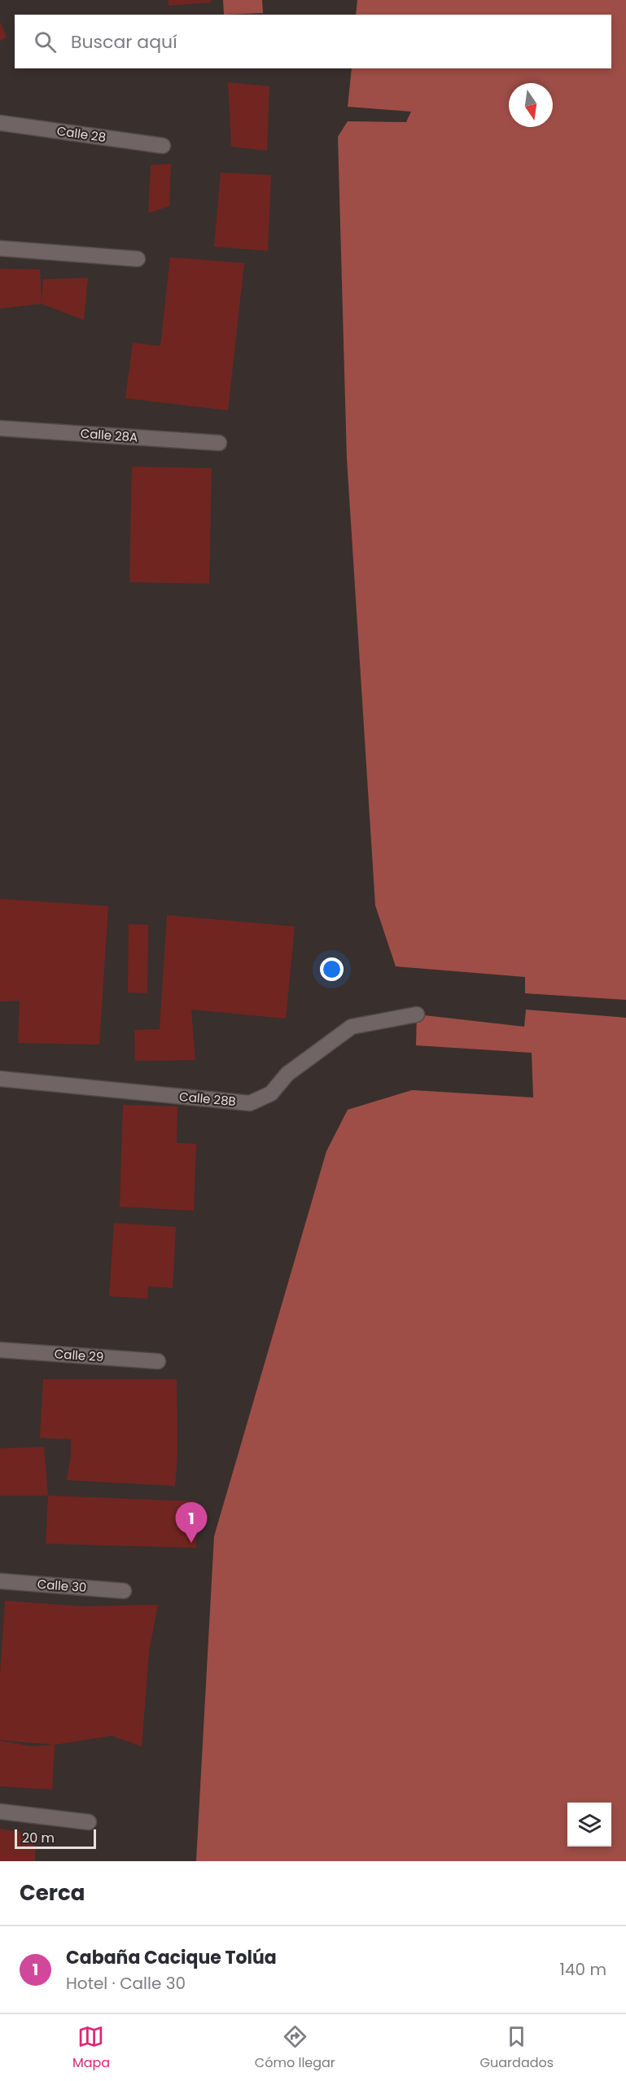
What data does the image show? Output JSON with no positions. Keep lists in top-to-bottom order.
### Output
{
  "streets": {
    "street": [
      "Calle 28",
      "Calle 28A",
      "Calle 28B",
      "Calle 29",
      "Calle 30"
    ]
  },
  "scale_bar": "20 m",
  "north": "bottom",
  "page": {
    "search": "Buscar aquí",
    "pins": "1",
    "scale": "20 m",
    "heading": "Cerca",
    "list": [
      {
        "mark": "1",
        "name": "Cabaña Cacique Tolúa",
        "note": "Hotel · Calle 30",
        "value": "140 m"
      }
    ],
    "nav": ["Mapa", "Cómo llegar", "Guardados"]
  }
}
